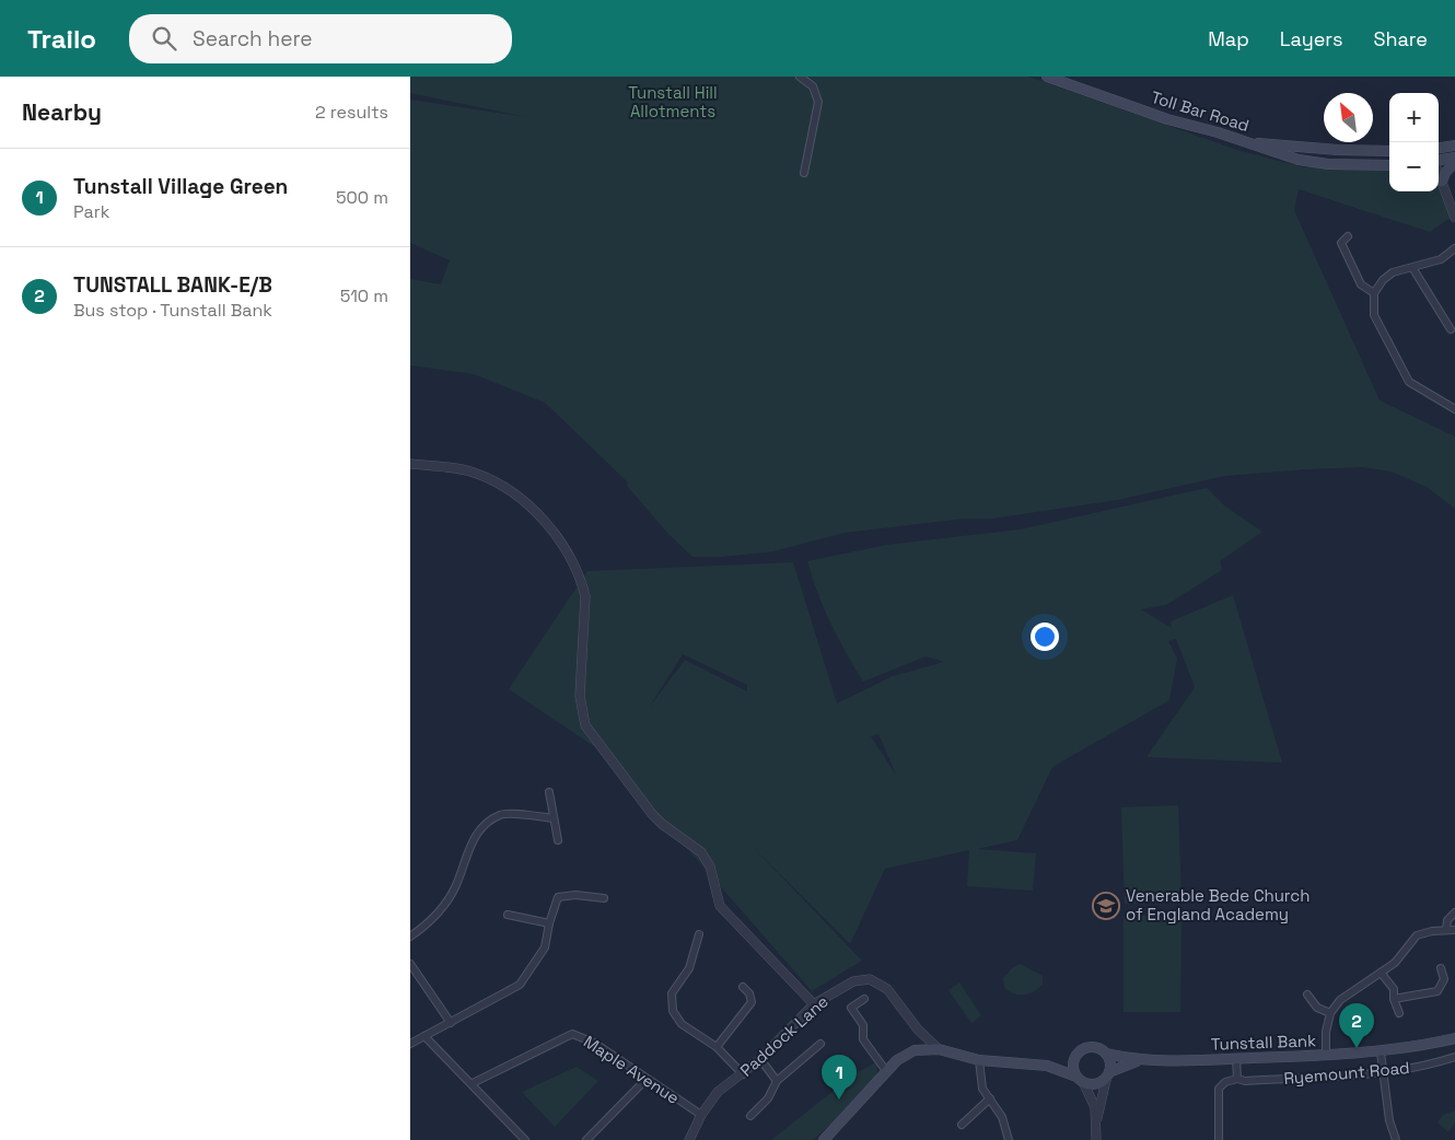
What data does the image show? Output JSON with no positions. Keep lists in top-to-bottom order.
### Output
{
  "streets": {
    "main road": ["Toll Bar Road", "Tunstall Bank"],
    "street": ["Paddock Lane", "Maple Avenue", "Ryemount Road"]
  },
  "crossings": [
    ["Paddock Lane", "Maple Avenue"]
  ],
  "parks": ["Tunstall Hill Allotments"],
  "places": {
    "school or university": ["Venerable Bede Church of England Academy"]
  },
  "north": "top left",
  "page": {
    "header": "Trailo",
    "search": "Search here",
    "nav": ["Map", "Layers", "Share"],
    "heading": ["Nearby", "2 results"],
    "map_buttons": ["+", "−"],
    "list": [
      {
        "mark": "1",
        "name": "Tunstall Village Green",
        "note": "Park",
        "value": "500 m"
      },
      {
        "mark": "2",
        "name": "TUNSTALL BANK-E/B",
        "note": "Bus stop · Tunstall Bank",
        "value": "510 m"
      }
    ],
    "pins": ["2", "1"]
  }
}
